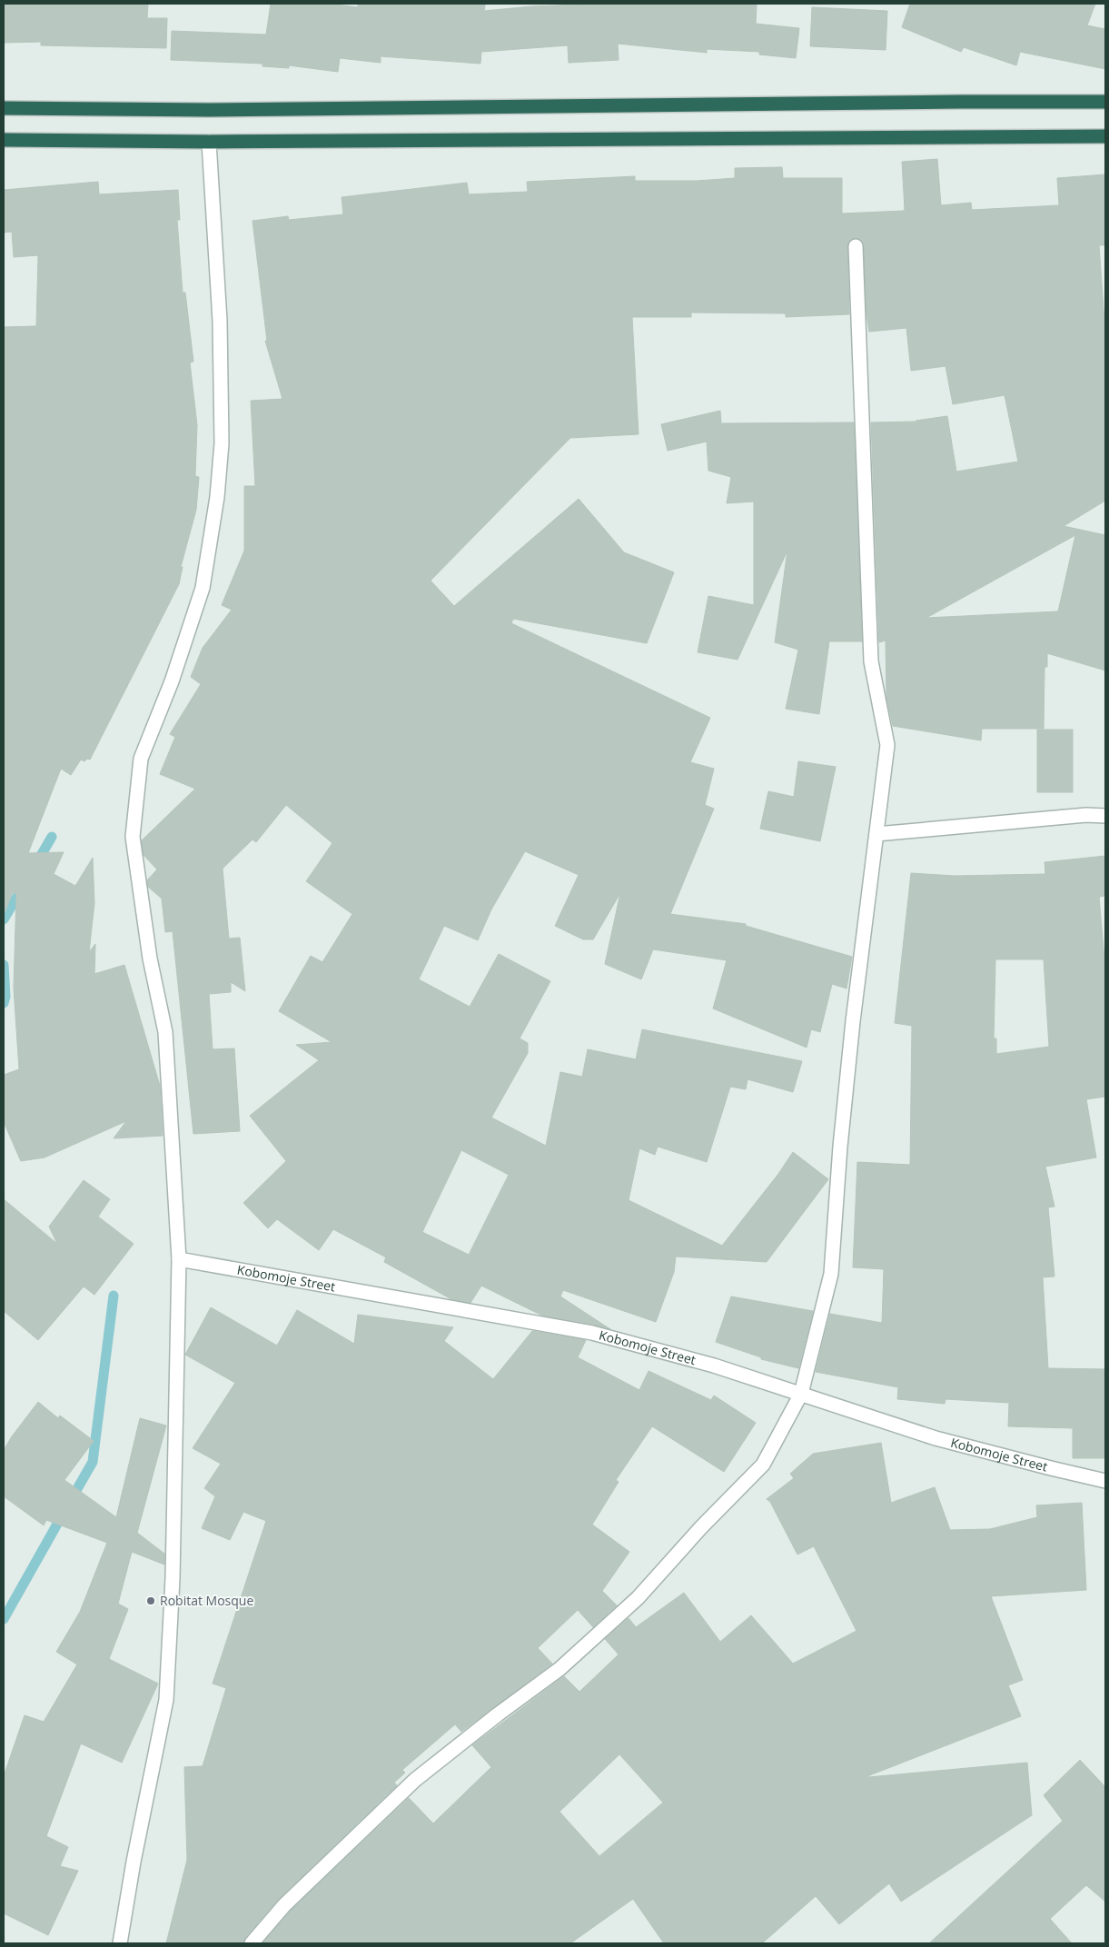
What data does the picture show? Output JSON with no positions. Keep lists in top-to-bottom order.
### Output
{
  "streets": {
    "street": ["Kobomoje Street"]
  },
  "places": ["Robitat Mosque"]
}
